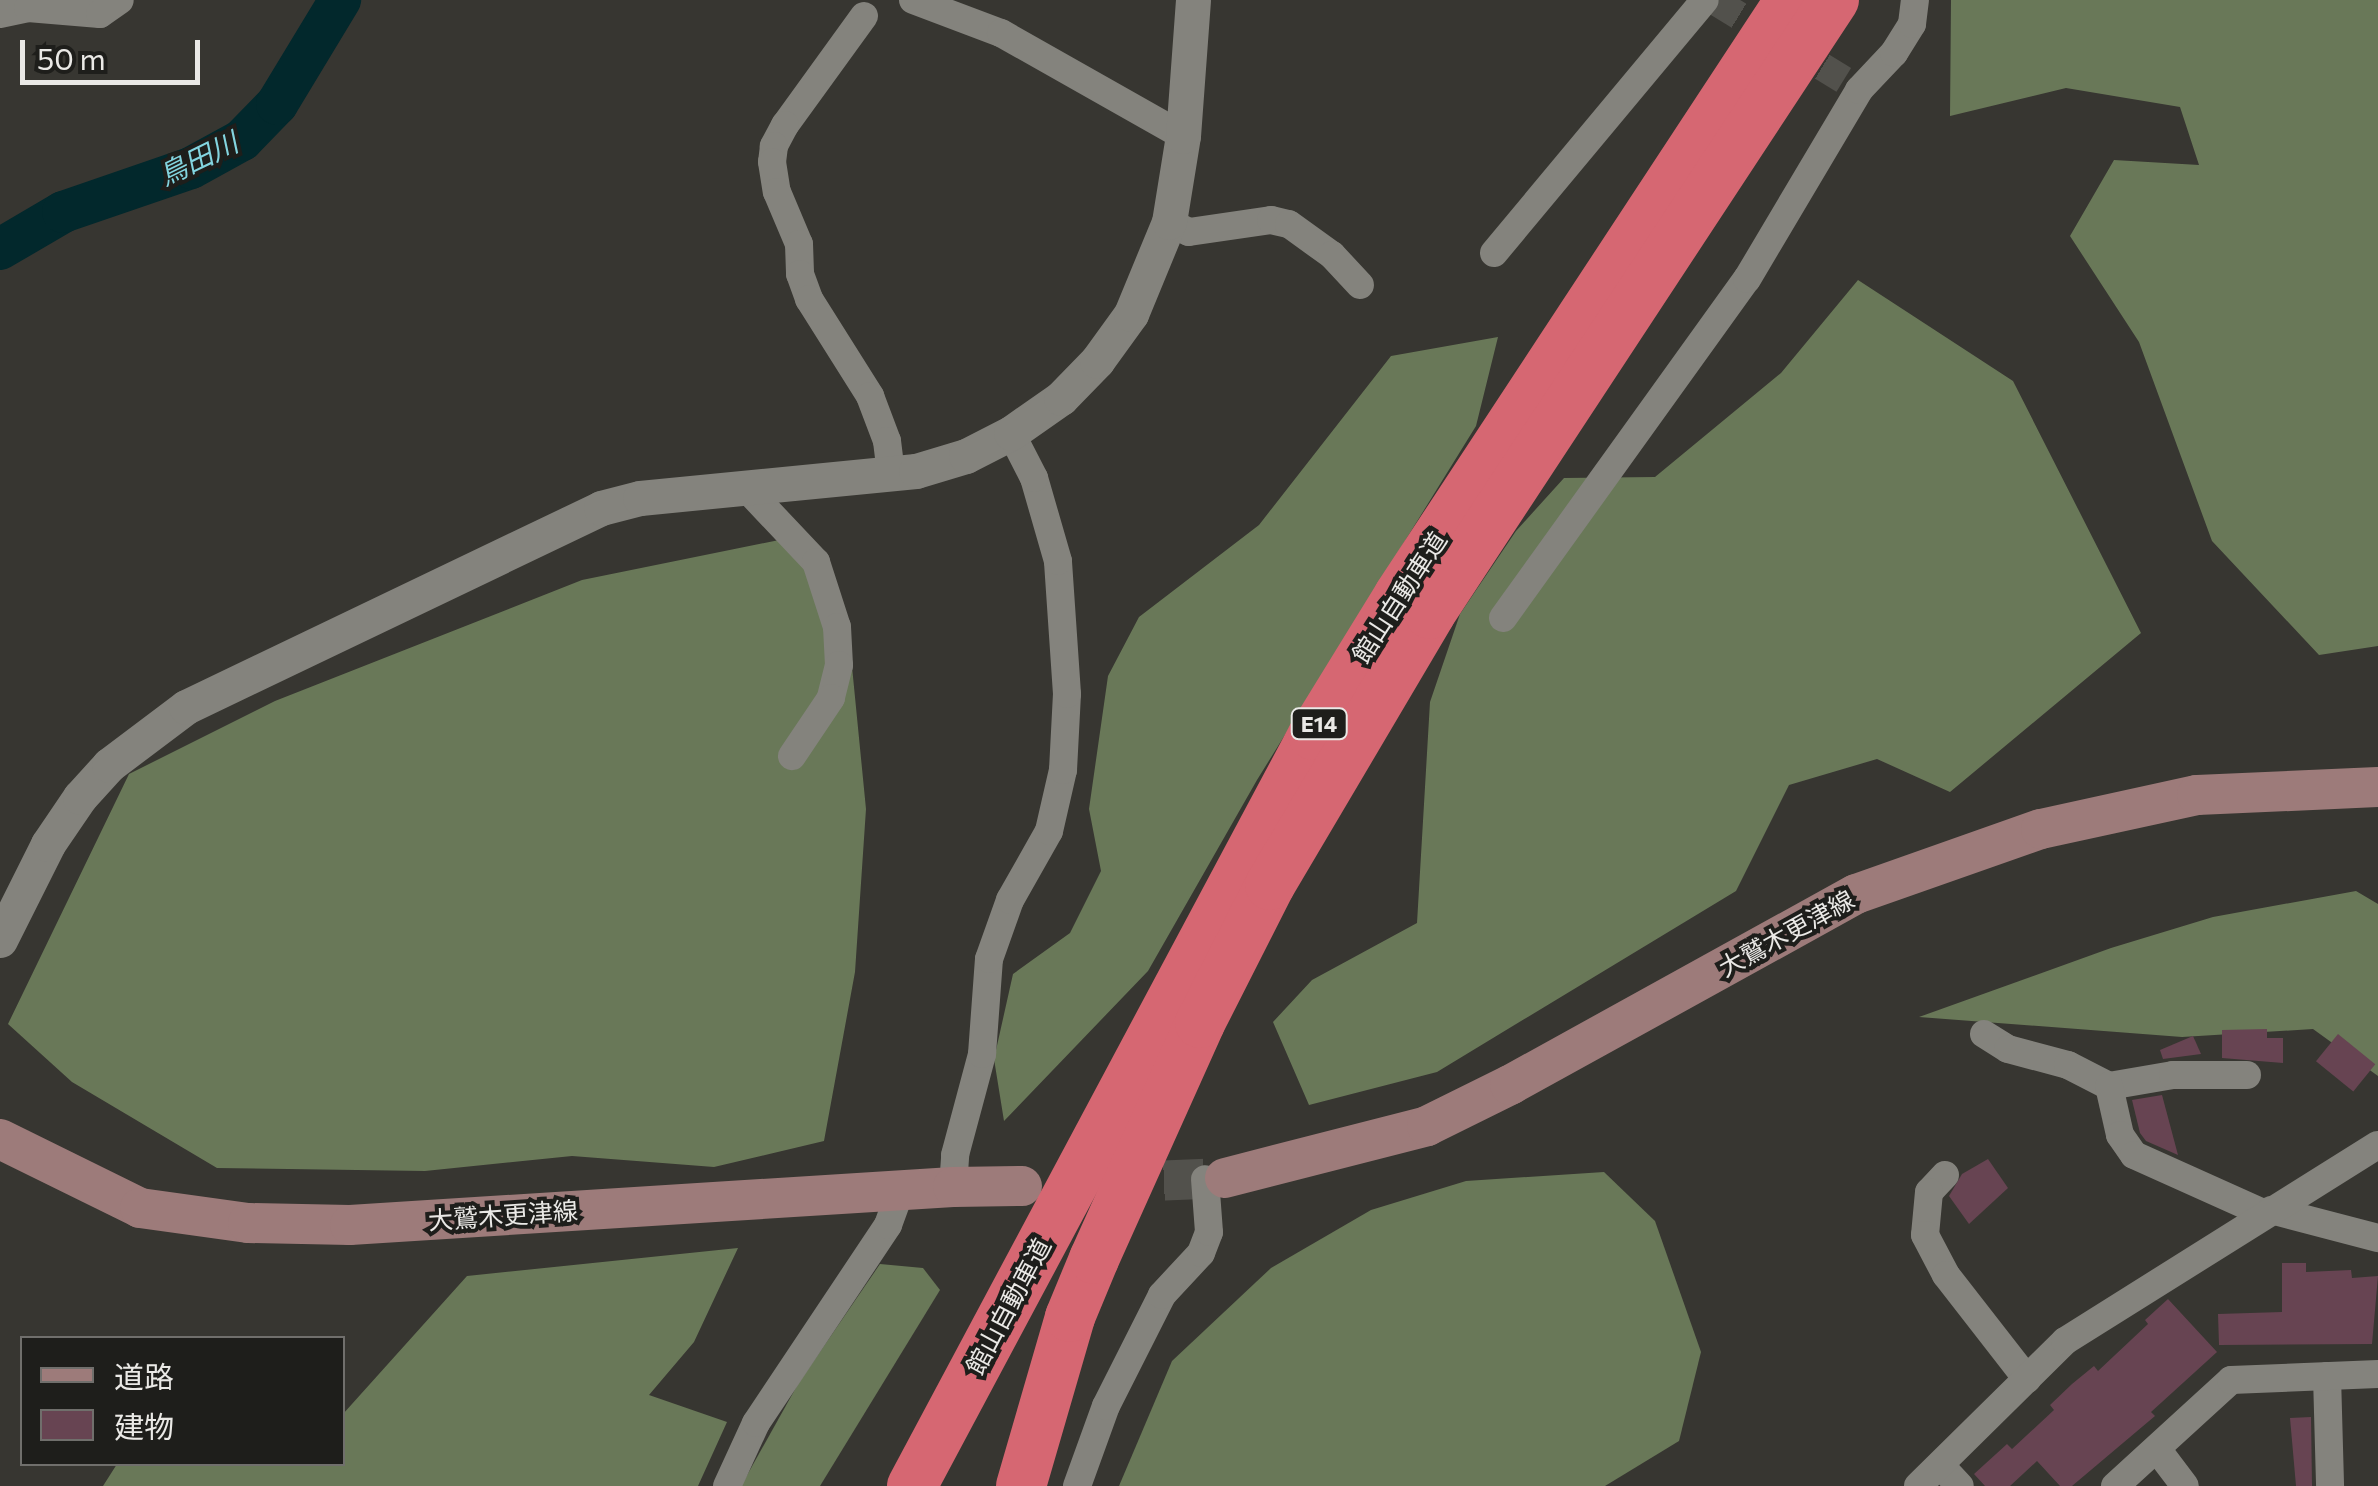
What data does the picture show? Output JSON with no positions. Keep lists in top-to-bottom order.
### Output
{
  "streets": {
    "highway": ["館山自動車道", "E14"],
    "main road": ["大鷲木更津線"]
  },
  "water": ["鳥田川"],
  "legend": ["道路", "建物"],
  "scale_bar": "50 m"
}
